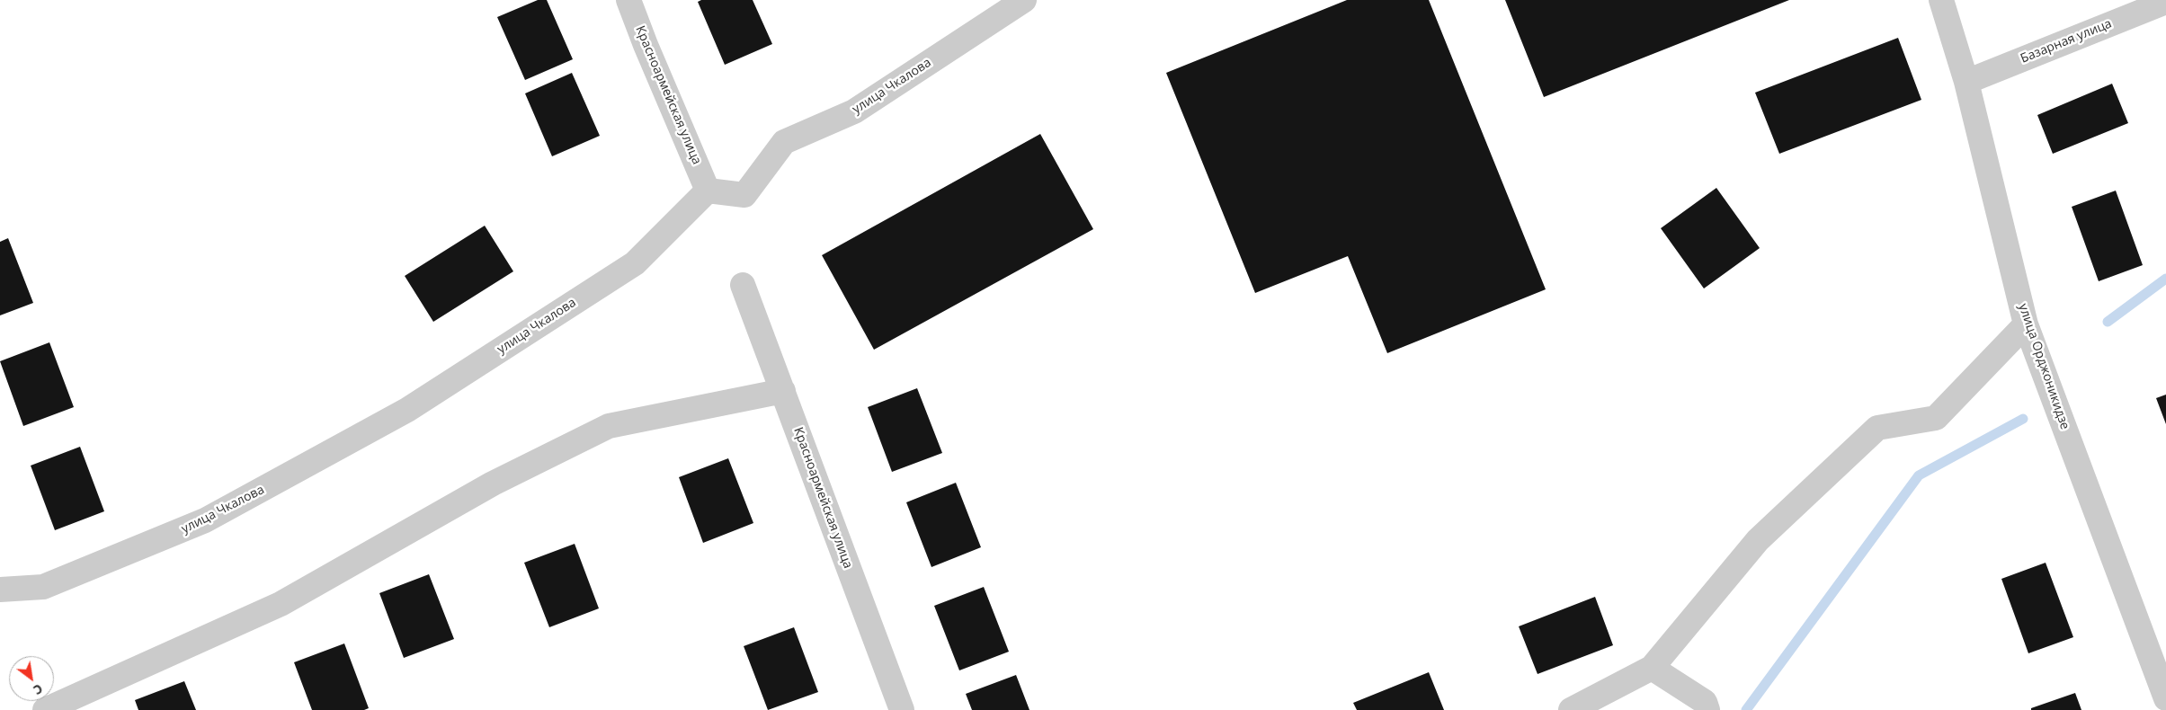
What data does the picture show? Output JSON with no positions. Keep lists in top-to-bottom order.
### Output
{
  "streets": {
    "street": [
      "Базарная улица",
      "улица Чкалова",
      "Красноармейская улица",
      "улица Орджоникидзе"
    ]
  },
  "crossings": [
    ["Базарная улица", "улица Орджоникидзе"],
    ["улица Чкалова", "Красноармейская улица"]
  ],
  "north": "bottom right"
}
